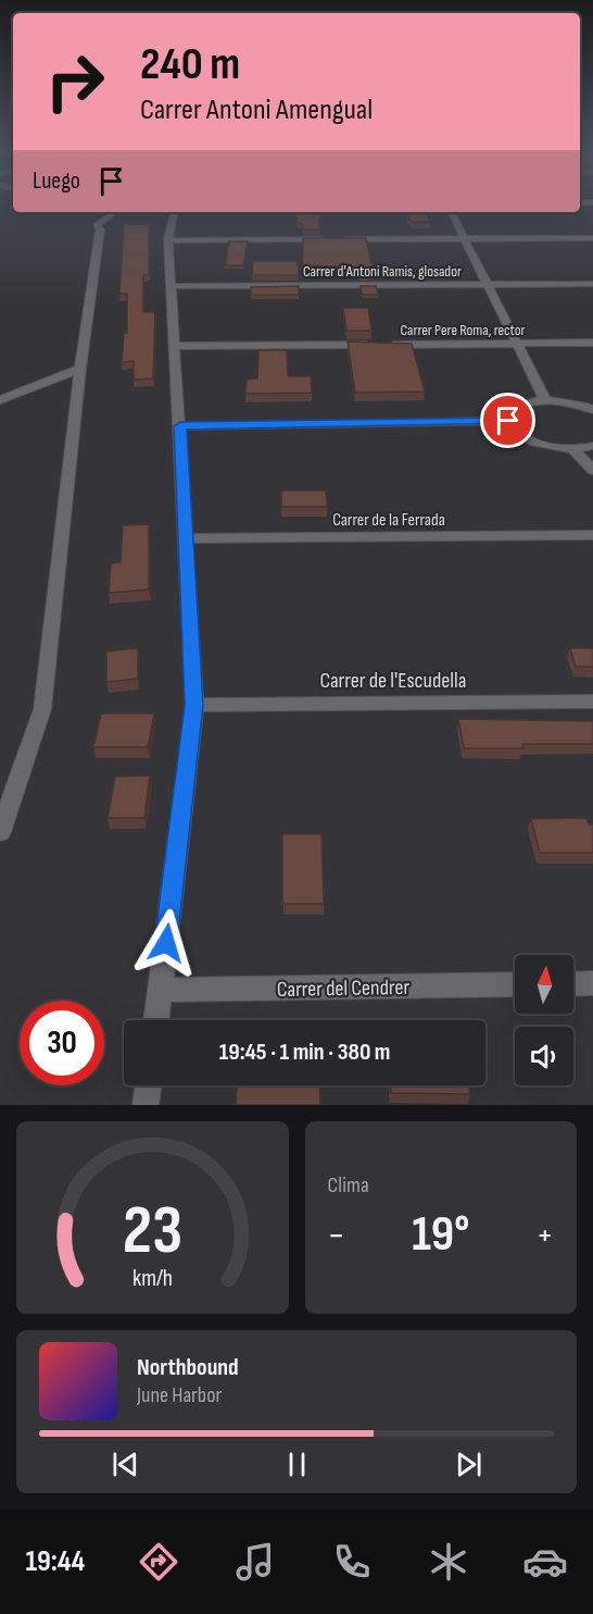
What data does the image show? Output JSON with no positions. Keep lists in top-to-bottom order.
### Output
{
  "streets": {
    "street": [
      "Carrer d'Antoni Ramis, glosador",
      "Carrer Pere Roma, rector",
      "Carrer de la Ferrada",
      "Carrer de l'Escudella",
      "Carrer del Cendrer"
    ]
  },
  "north": "top",
  "page": {
    "turn": ["240 m", "Carrer Antoni Amengual"],
    "then": "Luego",
    "limit": "30",
    "trip": "19:45 · 1 min · 380 m",
    "tile": "Clima",
    "heat": ["−", "19°", "+"],
    "song": ["Northbound", "June Harbor"],
    "tabs": "19:44",
    "gauge": ["23", "km/h"]
  }
}
